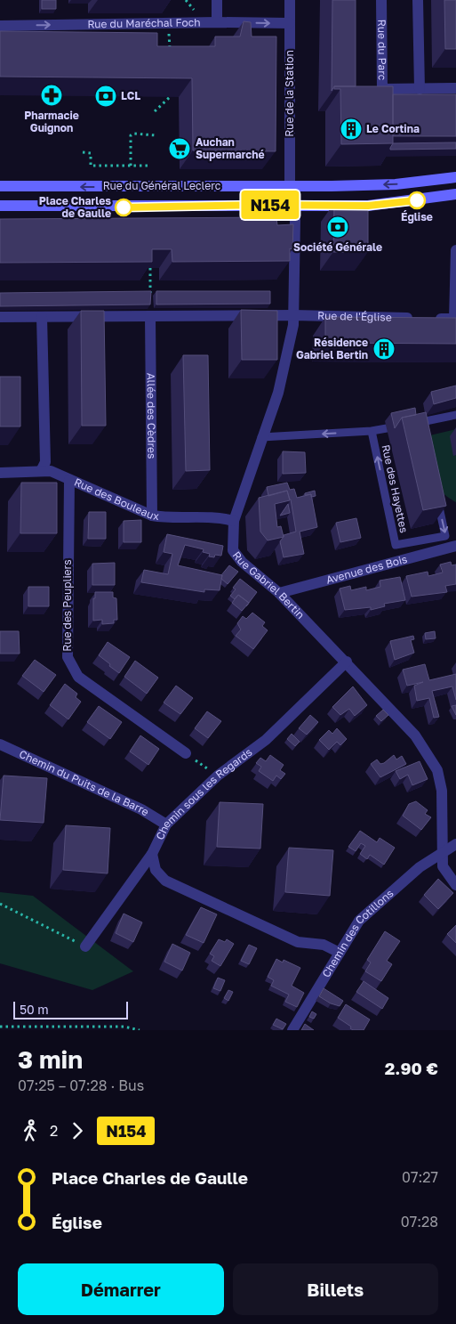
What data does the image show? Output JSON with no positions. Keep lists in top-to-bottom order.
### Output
{
  "streets": {
    "main road": ["Rue du Général Leclerc"],
    "street": [
      "Rue du Maréchal Foch",
      "Rue du Parc",
      "Rue de la Station",
      "Rue de l'Église",
      "Allée des Cèdres",
      "Rue des Bouleaux",
      "Avenue des Bois",
      "Rue Gabriel Bertin",
      "Rue des Peupliers",
      "Chemin du Puits de la Barre",
      "Chemin sous les Regards",
      "Chemin des Cotillons"
    ],
    "lane": ["Rue des Hayettes"]
  },
  "crossings": [
    ["Rue du Maréchal Foch", "Rue de la Station"],
    ["Rue de la Station", "Rue du Général Leclerc"],
    ["Rue de la Station", "Rue Gabriel Bertin"],
    ["Rue du Général Leclerc", "Rue Gabriel Bertin"],
    ["Rue de l'Église", "Rue Gabriel Bertin"],
    ["Allée des Cèdres", "Rue des Bouleaux"],
    ["Rue des Hayettes", "Rue Gabriel Bertin"],
    ["Rue des Bouleaux", "Rue Gabriel Bertin"],
    ["Rue des Bouleaux", "Rue des Peupliers"],
    ["Avenue des Bois", "Rue Gabriel Bertin"],
    ["Rue Gabriel Bertin", "Chemin sous les Regards"],
    ["Rue Gabriel Bertin", "Chemin des Cotillons"],
    ["Chemin du Puits de la Barre", "Chemin sous les Regards"]
  ],
  "one_way": ["Rue du Maréchal Foch"],
  "places": {
    "pharmacy": ["Pharmacie Guignon"],
    "bank": ["LCL", "Société Générale"],
    "building": ["Le Cortina", "Résidence Gabriel Bertin"],
    "supermarket": ["Auchan Supermarché"],
    "other": ["Église", "Place Charles de Gaulle"]
  },
  "lines": ["bus line N154"],
  "scale_bar": "50 m",
  "page": {
    "on_map": "N154",
    "scale": "50 m",
    "heading": ["3 min", "07:25 – 07:28 · Bus", "2.90 €"],
    "legs": ["2", "N154"],
    "list": [
      {
        "name": "Place Charles de Gaulle",
        "value": "07:27"
      },
      {
        "name": "Église",
        "value": "07:28"
      }
    ],
    "buttons": ["Démarrer", "Billets"]
  }
}
